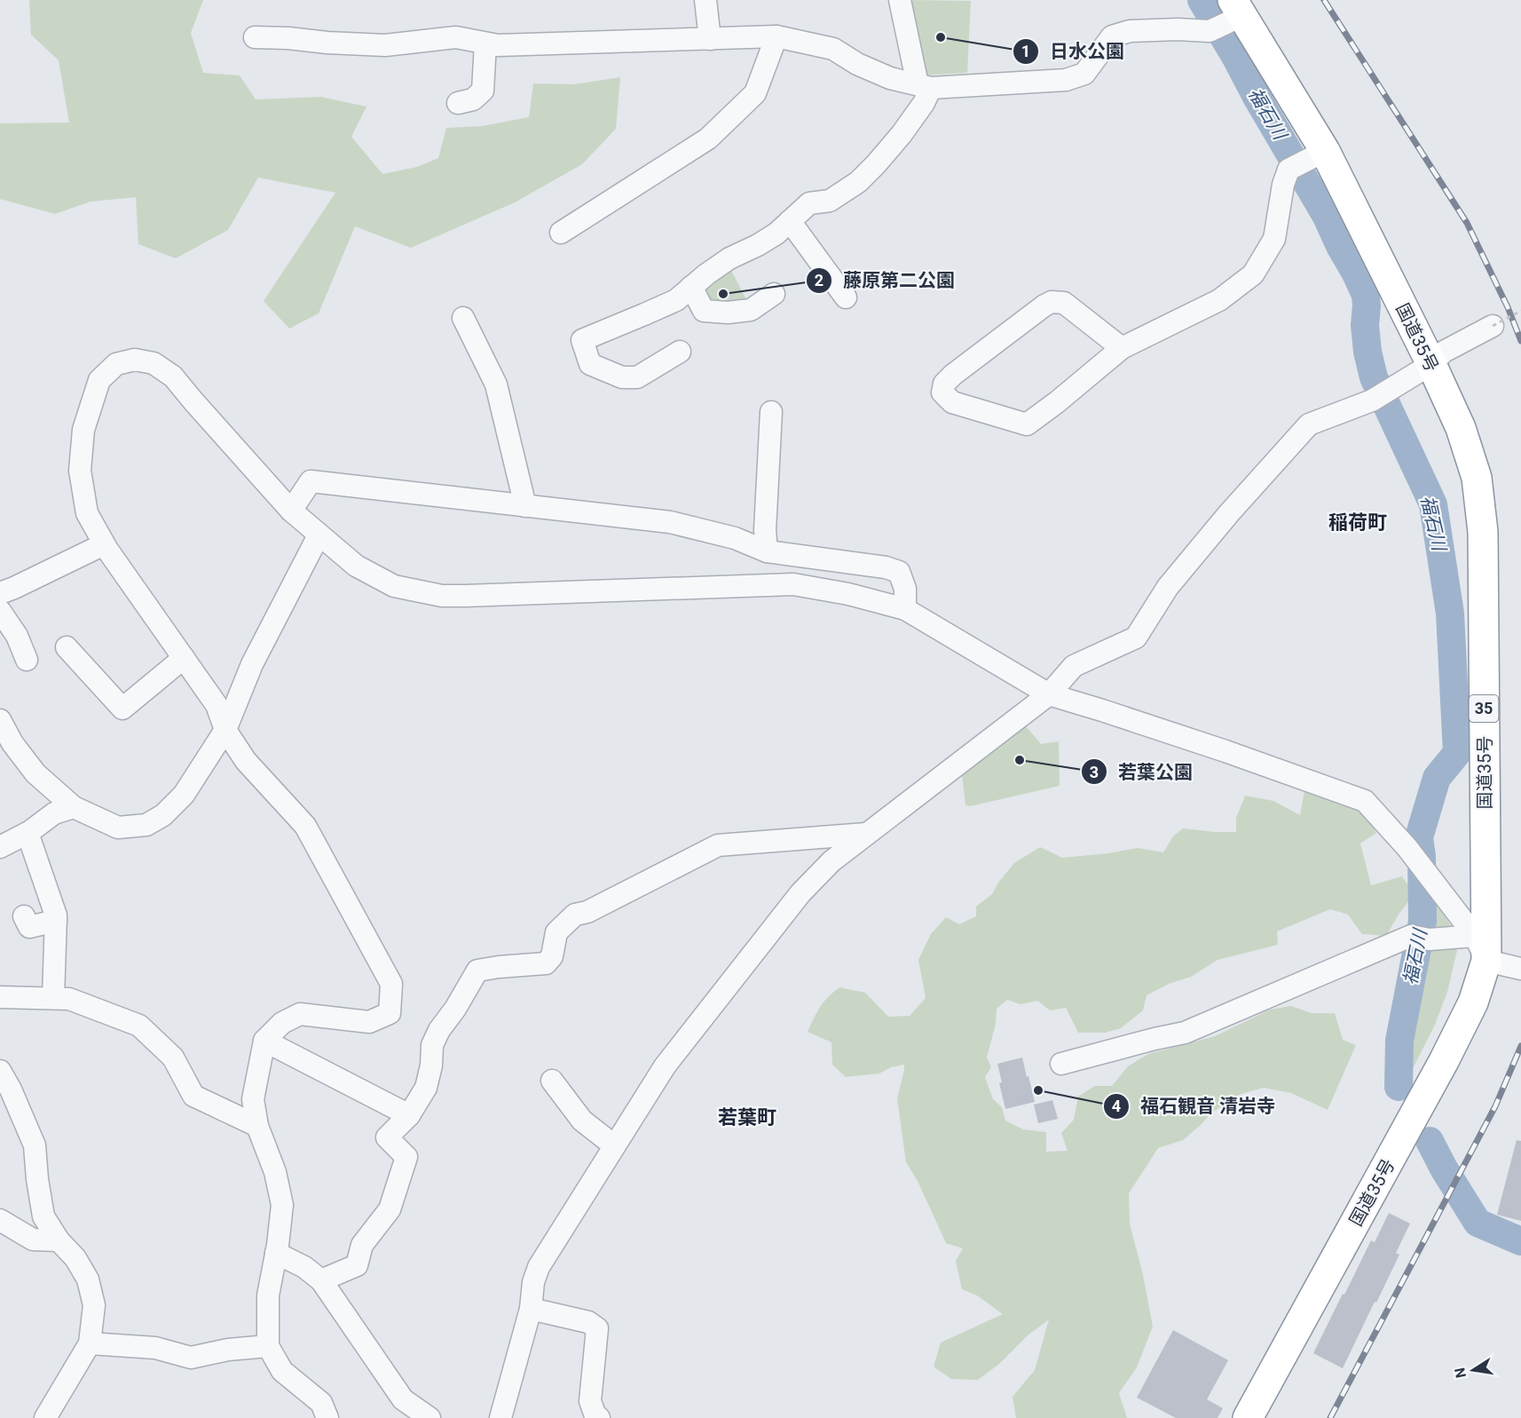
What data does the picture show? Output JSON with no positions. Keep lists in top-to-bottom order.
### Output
{
  "streets": {
    "highway": ["国道35号", "35"]
  },
  "districts": ["稲荷町", "若葉町"],
  "water": ["福石川"],
  "places": [
    "日水公園",
    "藤原第二公園",
    "若葉公園",
    "福石観音 清岩寺"
  ],
  "north": "left"
}
